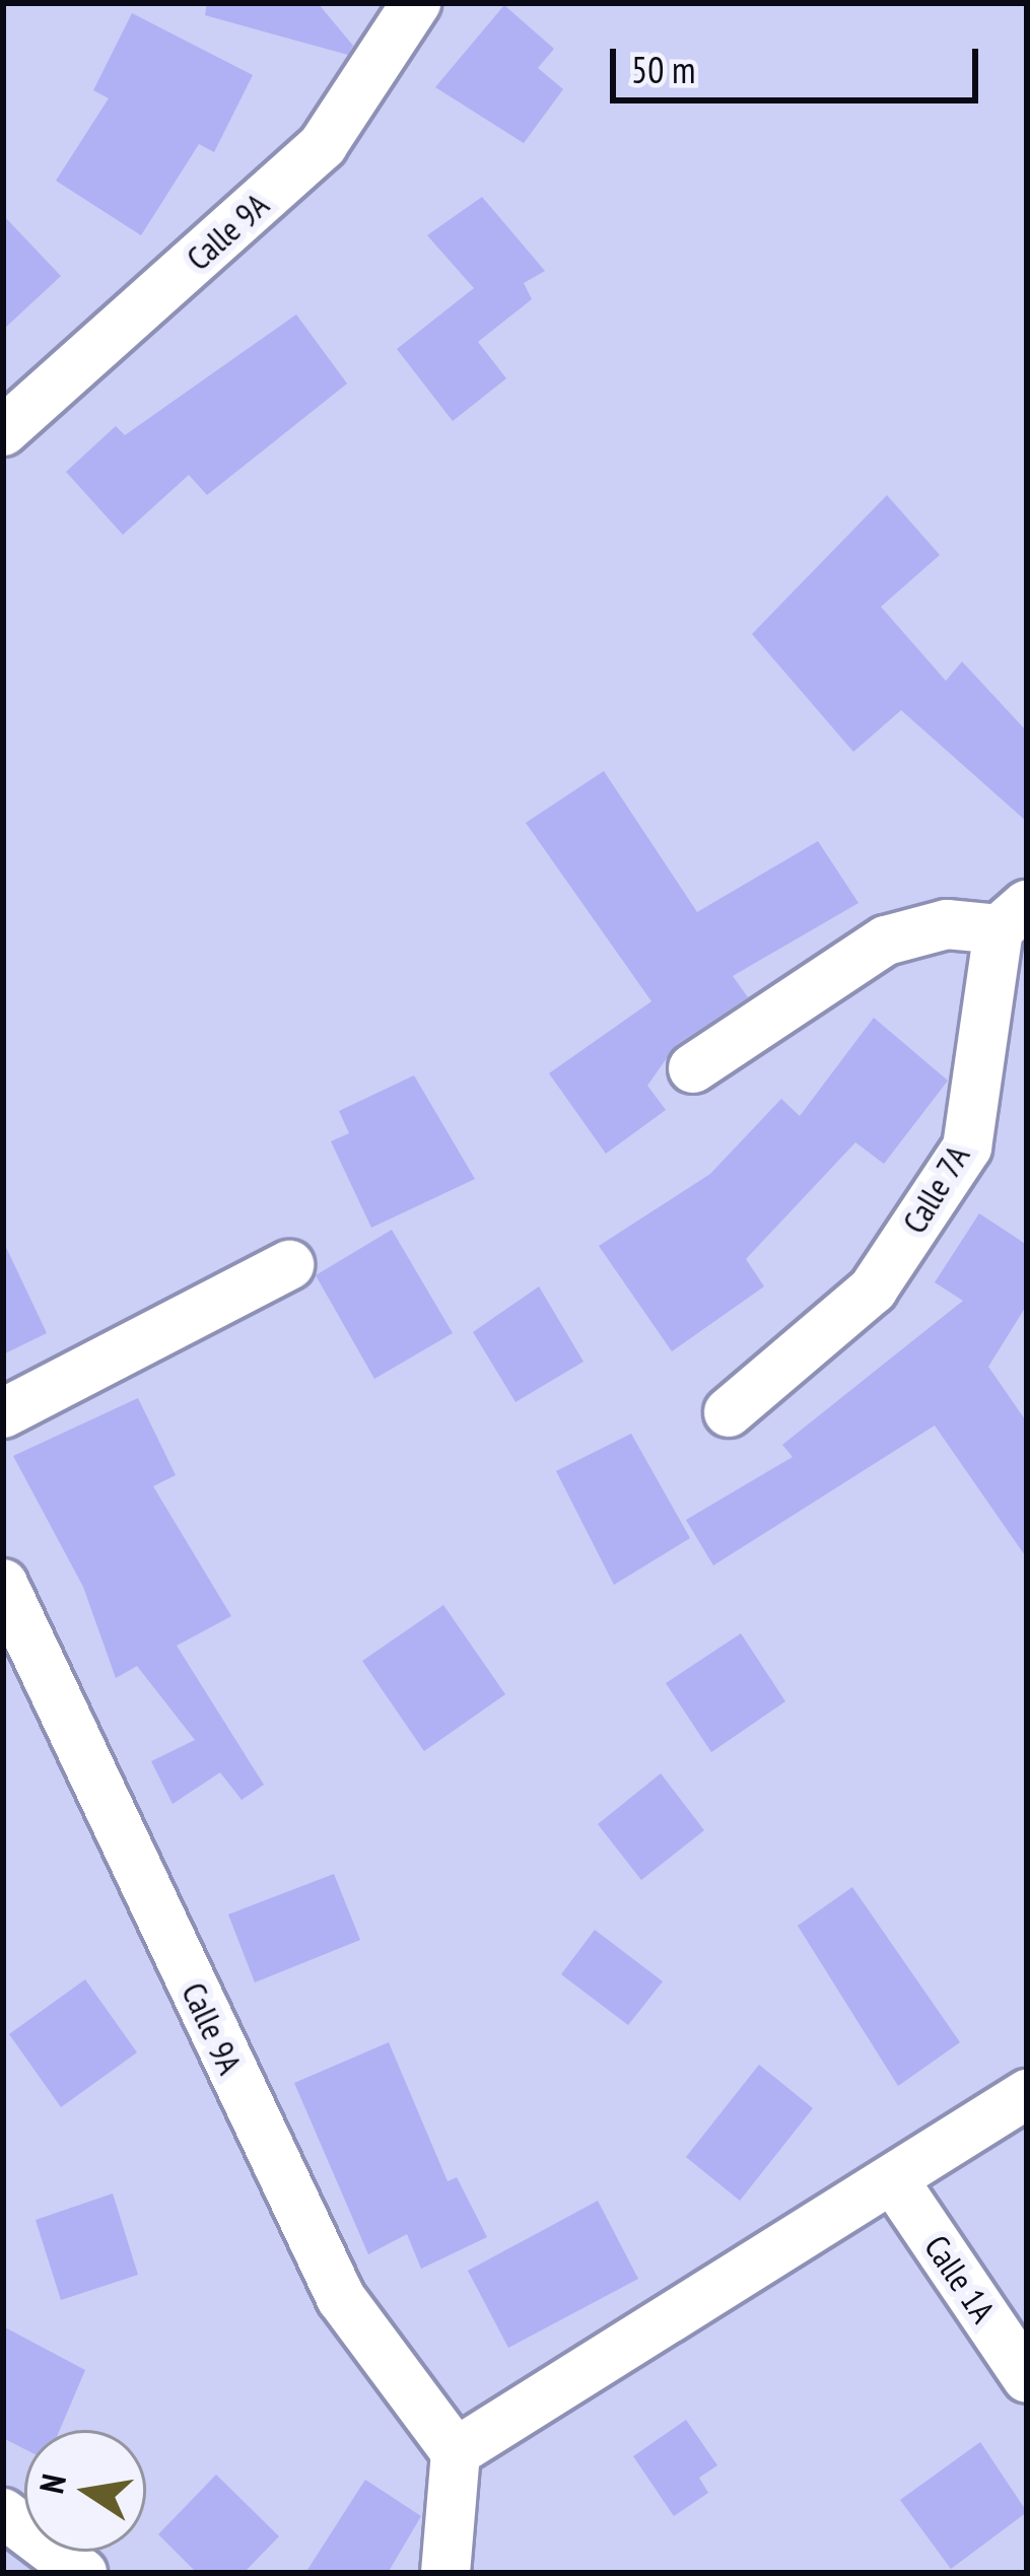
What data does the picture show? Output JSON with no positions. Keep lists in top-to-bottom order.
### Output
{
  "streets": {
    "street": ["Calle 9A", "Calle 7A", "Calle 1A"]
  },
  "scale_bar": "50 m",
  "north": "left"
}
